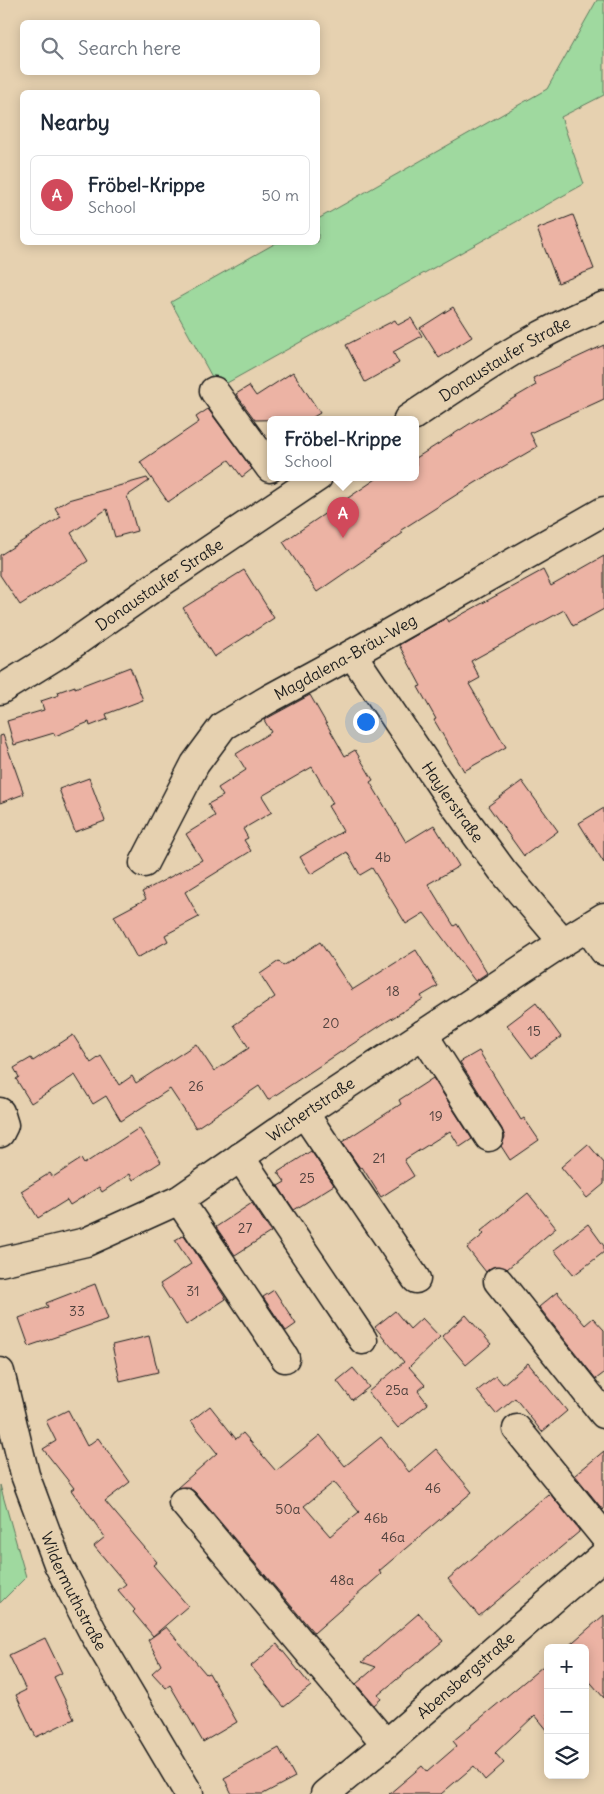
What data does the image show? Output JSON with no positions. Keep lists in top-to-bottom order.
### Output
{
  "streets": {
    "street": [
      "Donaustaufer Straße",
      "Magdalena-Bräu-Weg",
      "Haylerstraße",
      "Wichertstraße",
      "Wildermuthstraße",
      "Abensbergstraße"
    ]
  },
  "crossings": [
    ["Magdalena-Bräu-Weg", "Haylerstraße"],
    ["Haylerstraße", "Wichertstraße"]
  ],
  "house_numbers": [
    "4b",
    "18",
    "20",
    "15",
    "26",
    "19",
    "21",
    "25",
    "27",
    "31",
    "33",
    "25a",
    "46",
    "50a",
    "46b",
    "46a",
    "48a"
  ],
  "page": {
    "search": "Search here",
    "heading": "Nearby",
    "list": [
      {
        "mark": "A",
        "name": "Fröbel-Krippe",
        "note": "School",
        "value": "50 m"
      }
    ],
    "popup": ["Fröbel-Krippe", "School"],
    "pins": "A",
    "map_buttons": ["+", "−"]
  }
}
